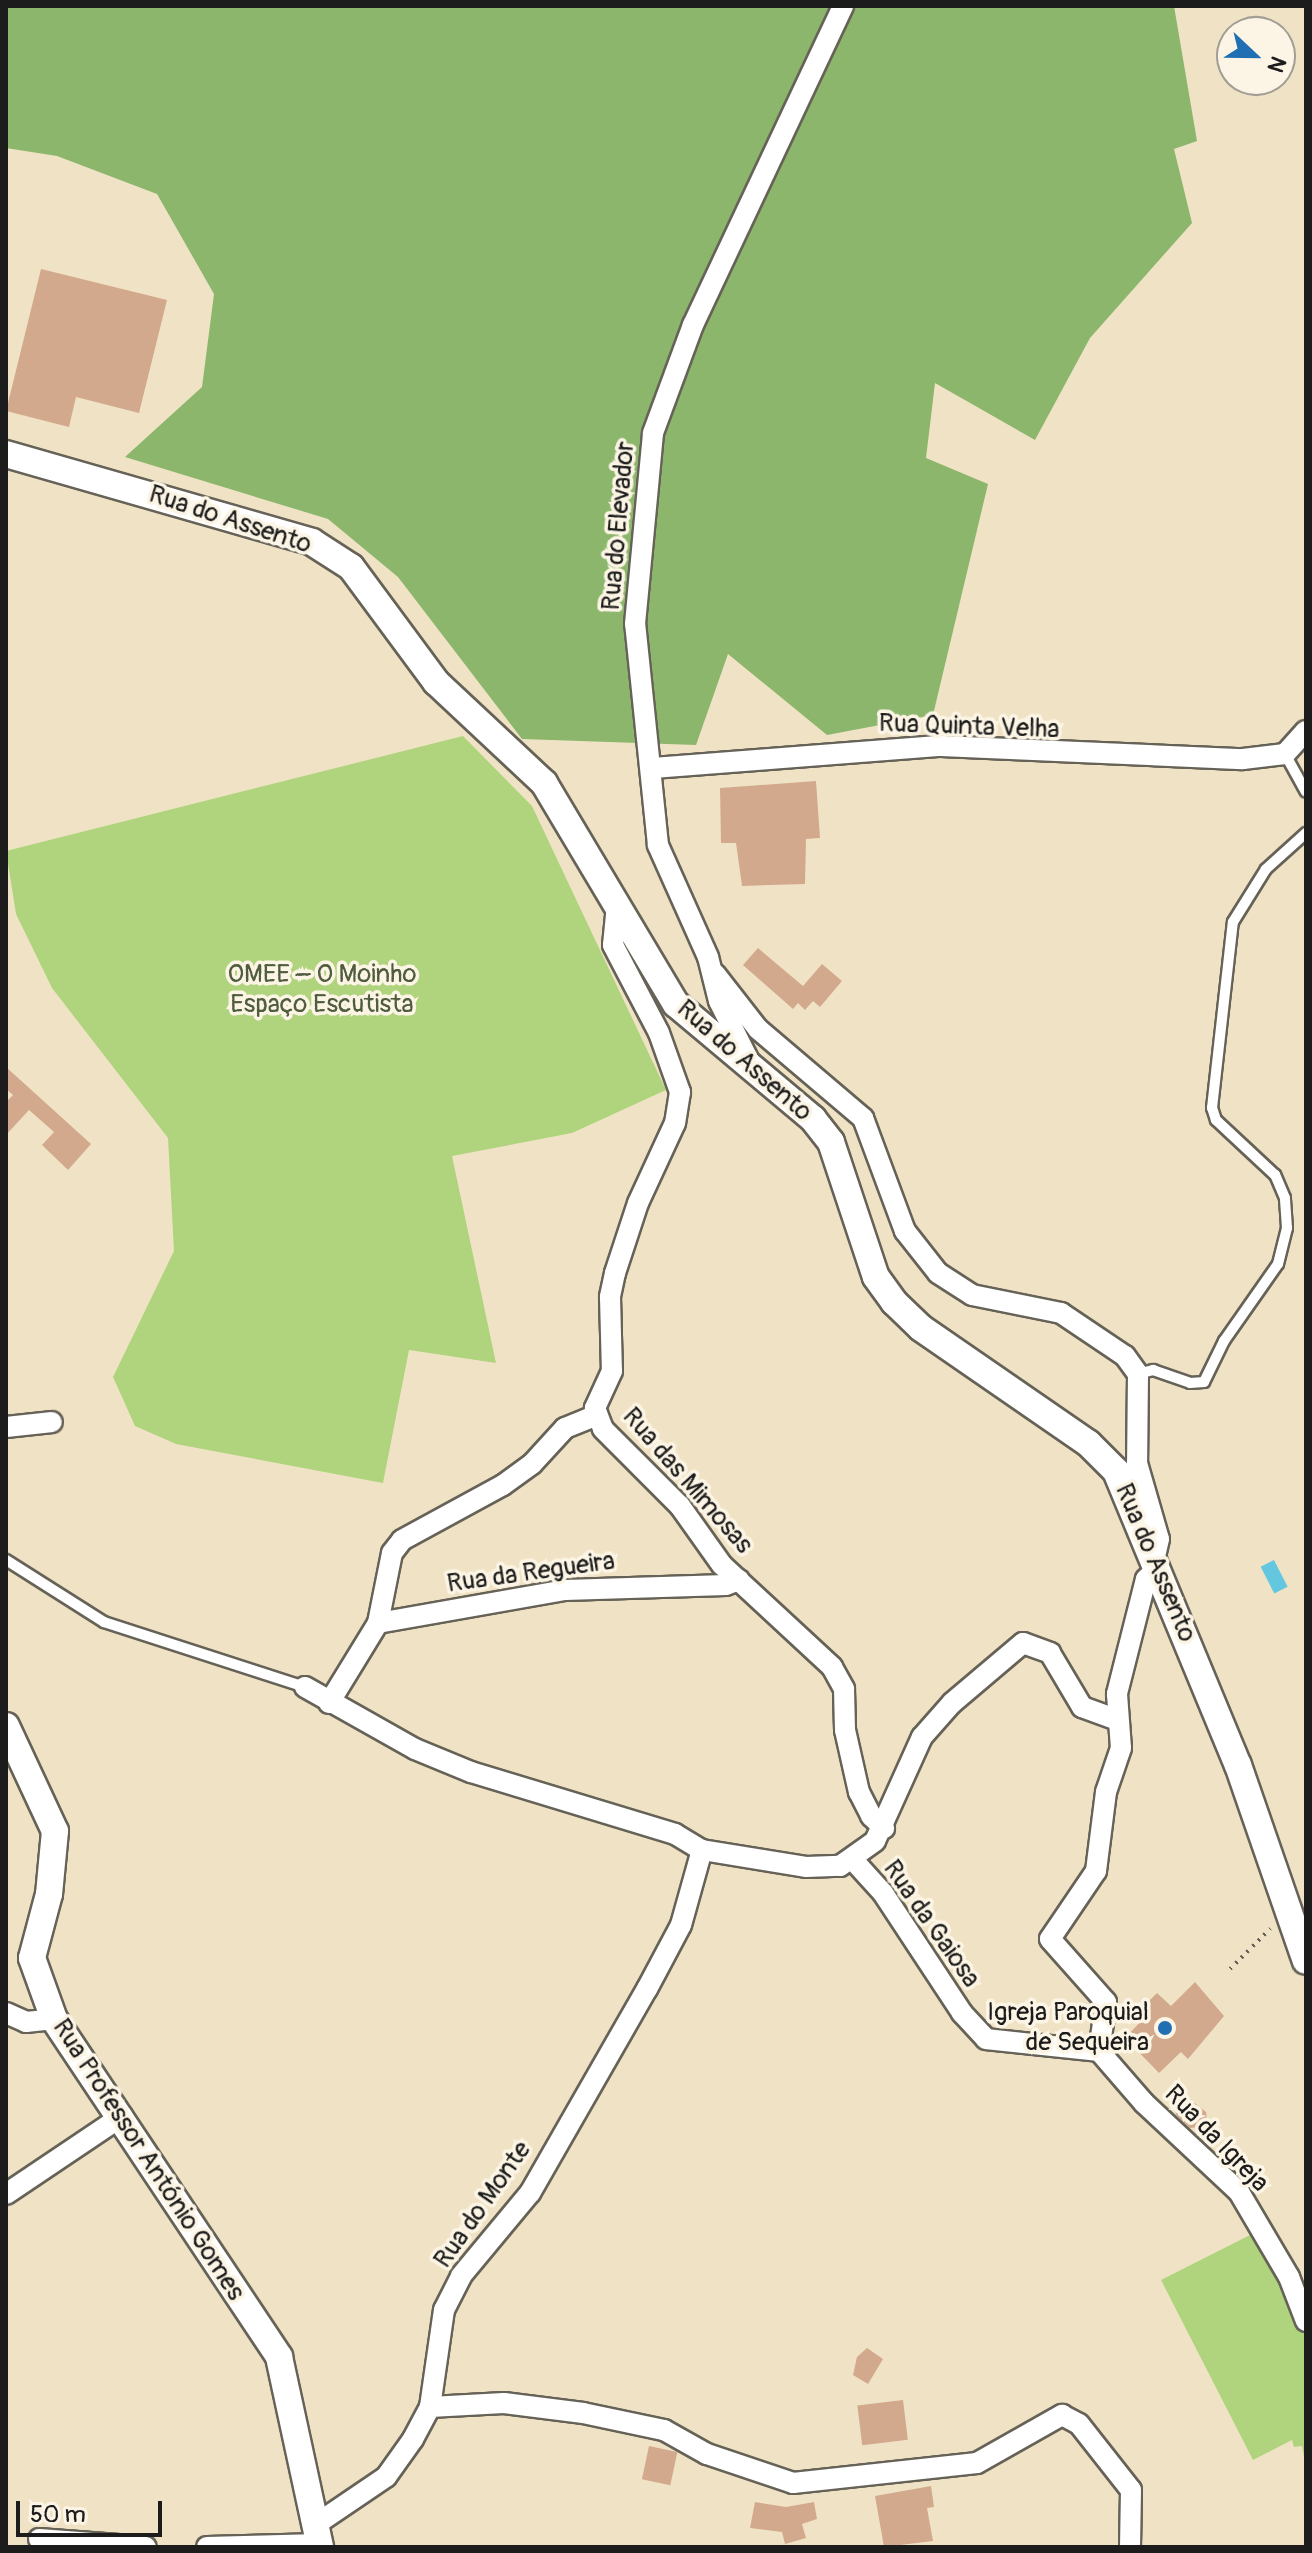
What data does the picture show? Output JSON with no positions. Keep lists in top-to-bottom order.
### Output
{
  "streets": {
    "street": [
      "Rua do Assento",
      "Rua do Elevador",
      "Rua Quinta Velha",
      "Rua das Mimosas",
      "Rua da Regueira",
      "Rua da Gaiosa",
      "Rua da Igreja",
      "Rua Professor António Gomes",
      "Rua do Monte"
    ]
  },
  "crossings": [
    ["Rua do Assento", "Rua do Elevador"],
    ["Rua do Assento", "Rua das Mimosas"],
    ["Rua do Elevador", "Rua Quinta Velha"],
    ["Rua das Mimosas", "Rua da Regueira"],
    ["Rua da Gaiosa", "Rua da Igreja"],
    ["Rua Professor António Gomes", "Rua do Monte"]
  ],
  "parks": ["OMEE – O Moinho Espaço Escutista"],
  "places": ["Igreja Paroquial de Sequeira"],
  "scale_bar": "50 m",
  "north": "right"
}
